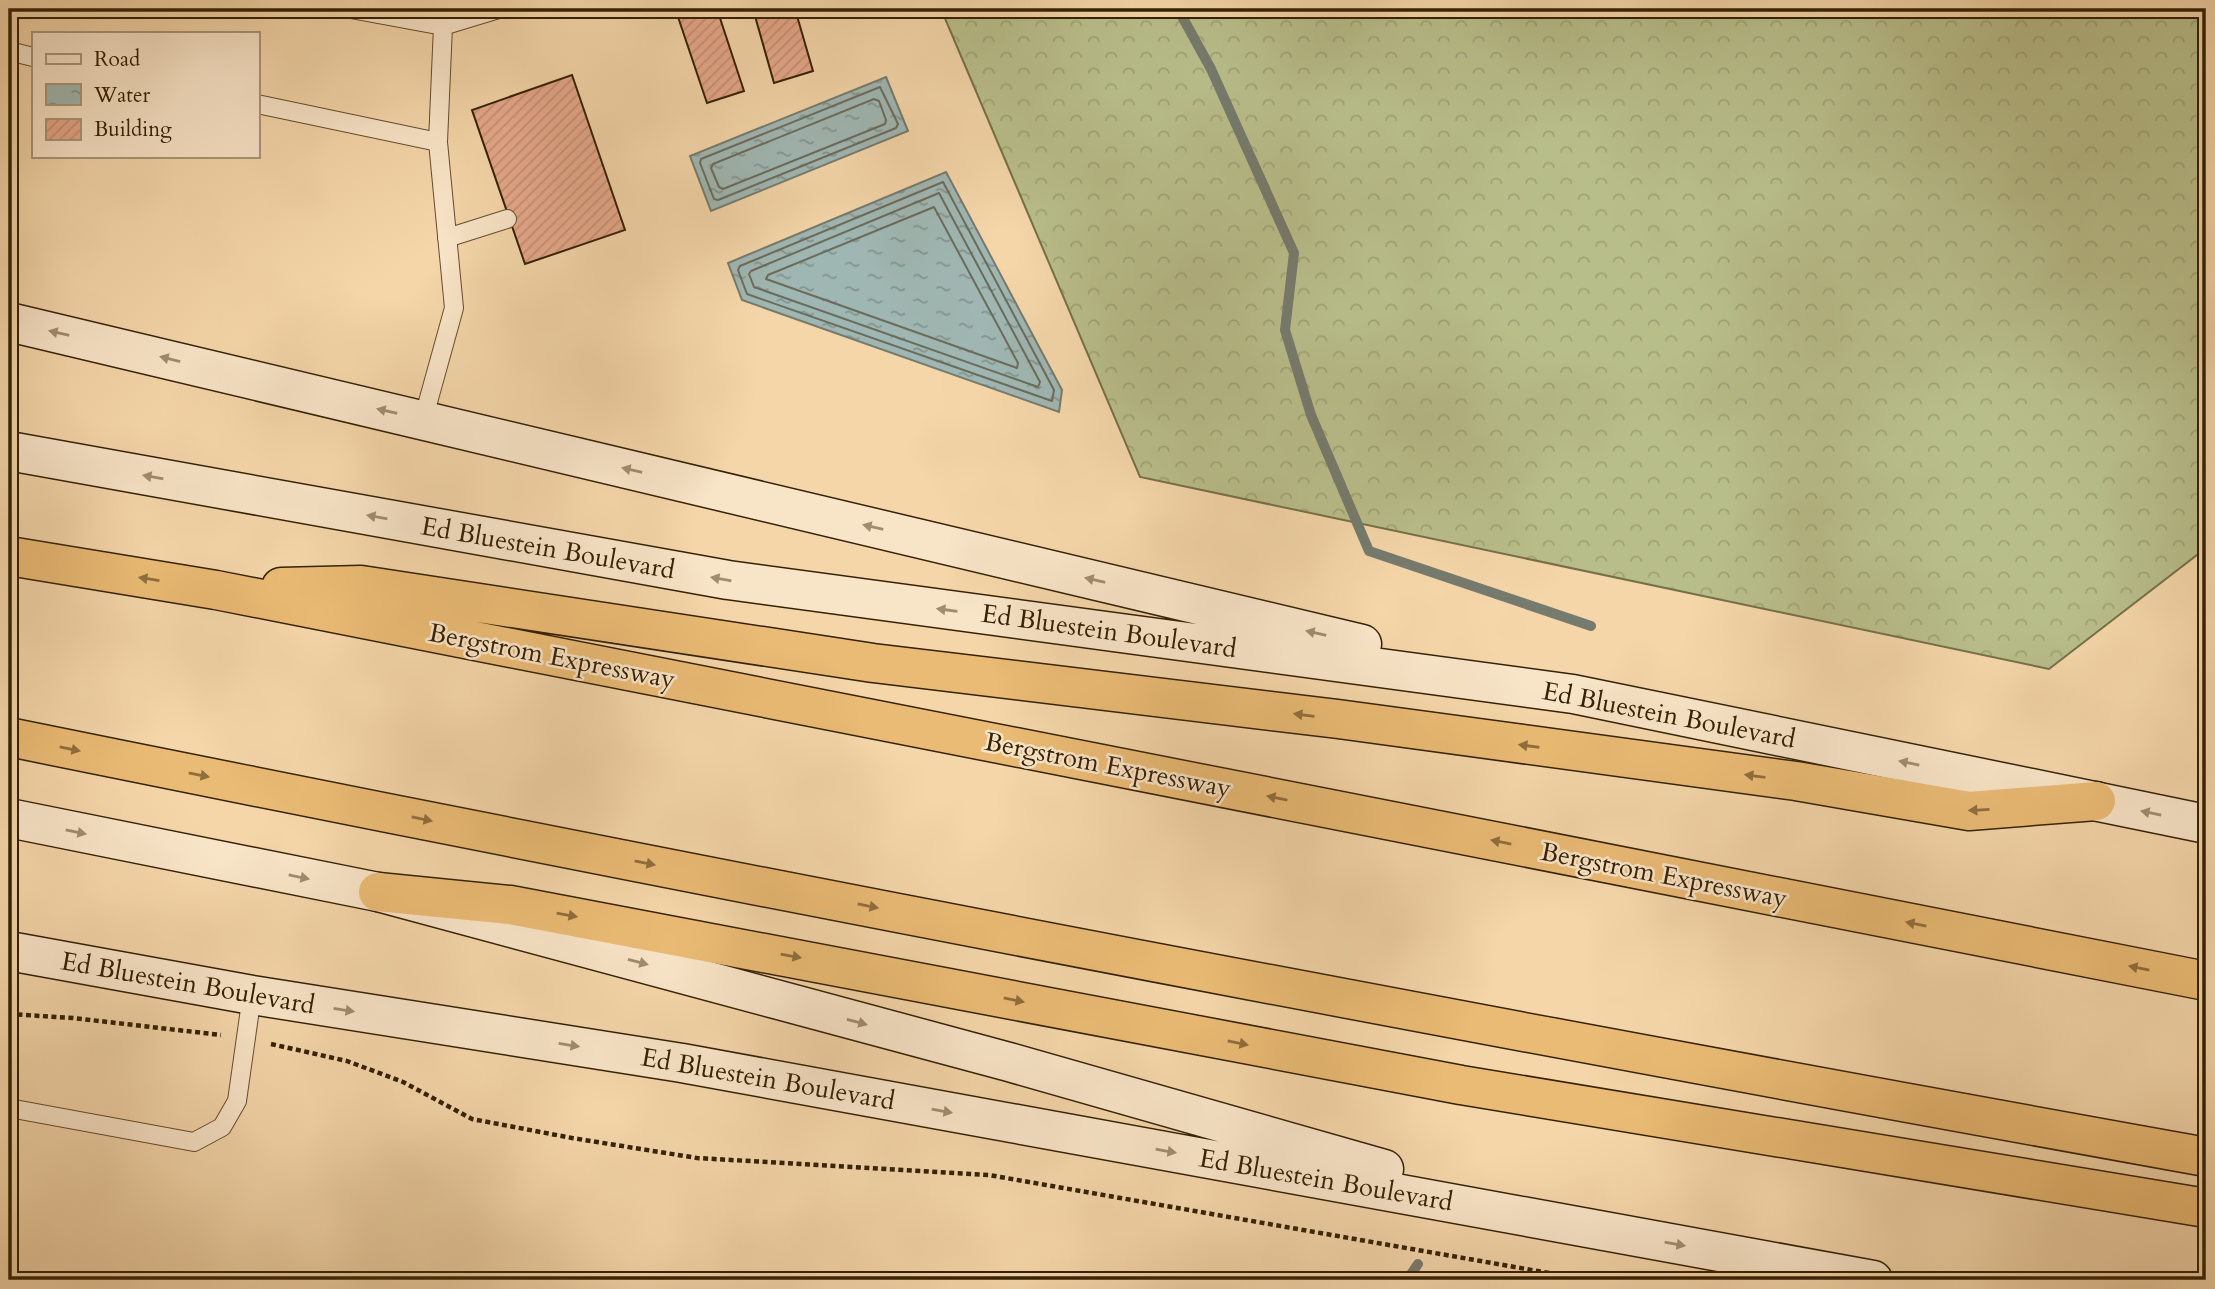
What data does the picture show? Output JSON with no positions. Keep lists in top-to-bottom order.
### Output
{
  "streets": {
    "highway": ["Bergstrom Expressway"],
    "main road": ["Ed Bluestein Boulevard"]
  },
  "legend": ["Road", "Water", "Building"]
}
